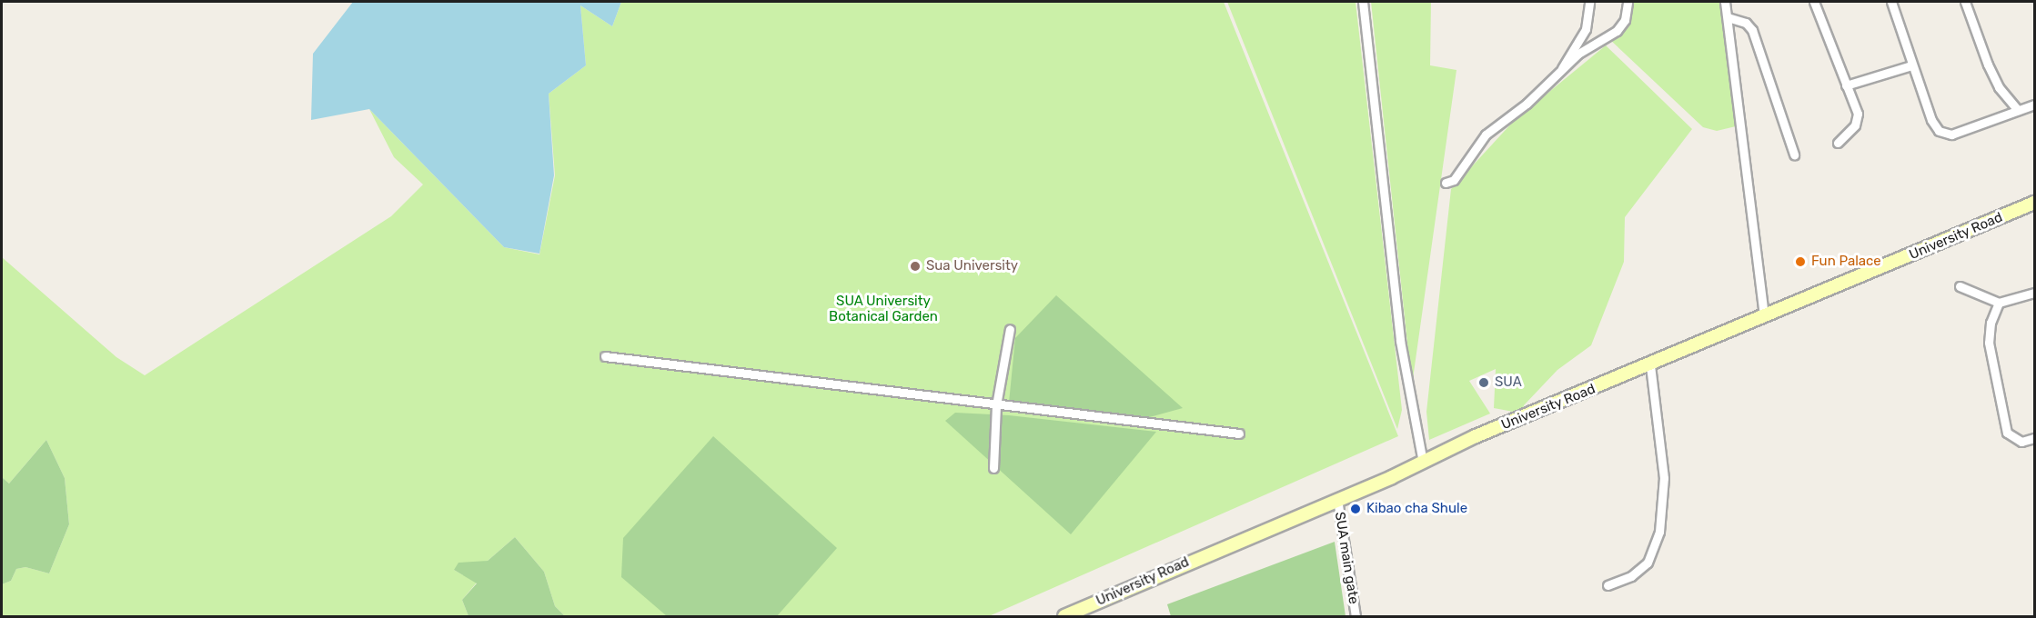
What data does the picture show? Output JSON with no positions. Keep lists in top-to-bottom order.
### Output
{
  "streets": {
    "main road": ["University Road"],
    "street": ["SUA main gate"]
  },
  "crossings": [
    ["University Road", "SUA main gate"]
  ],
  "parks": ["SUA University Botanical Garden"],
  "places": [
    "Fun Palace",
    "Sua University",
    "SUA",
    "Kibao cha Shule"
  ]
}
